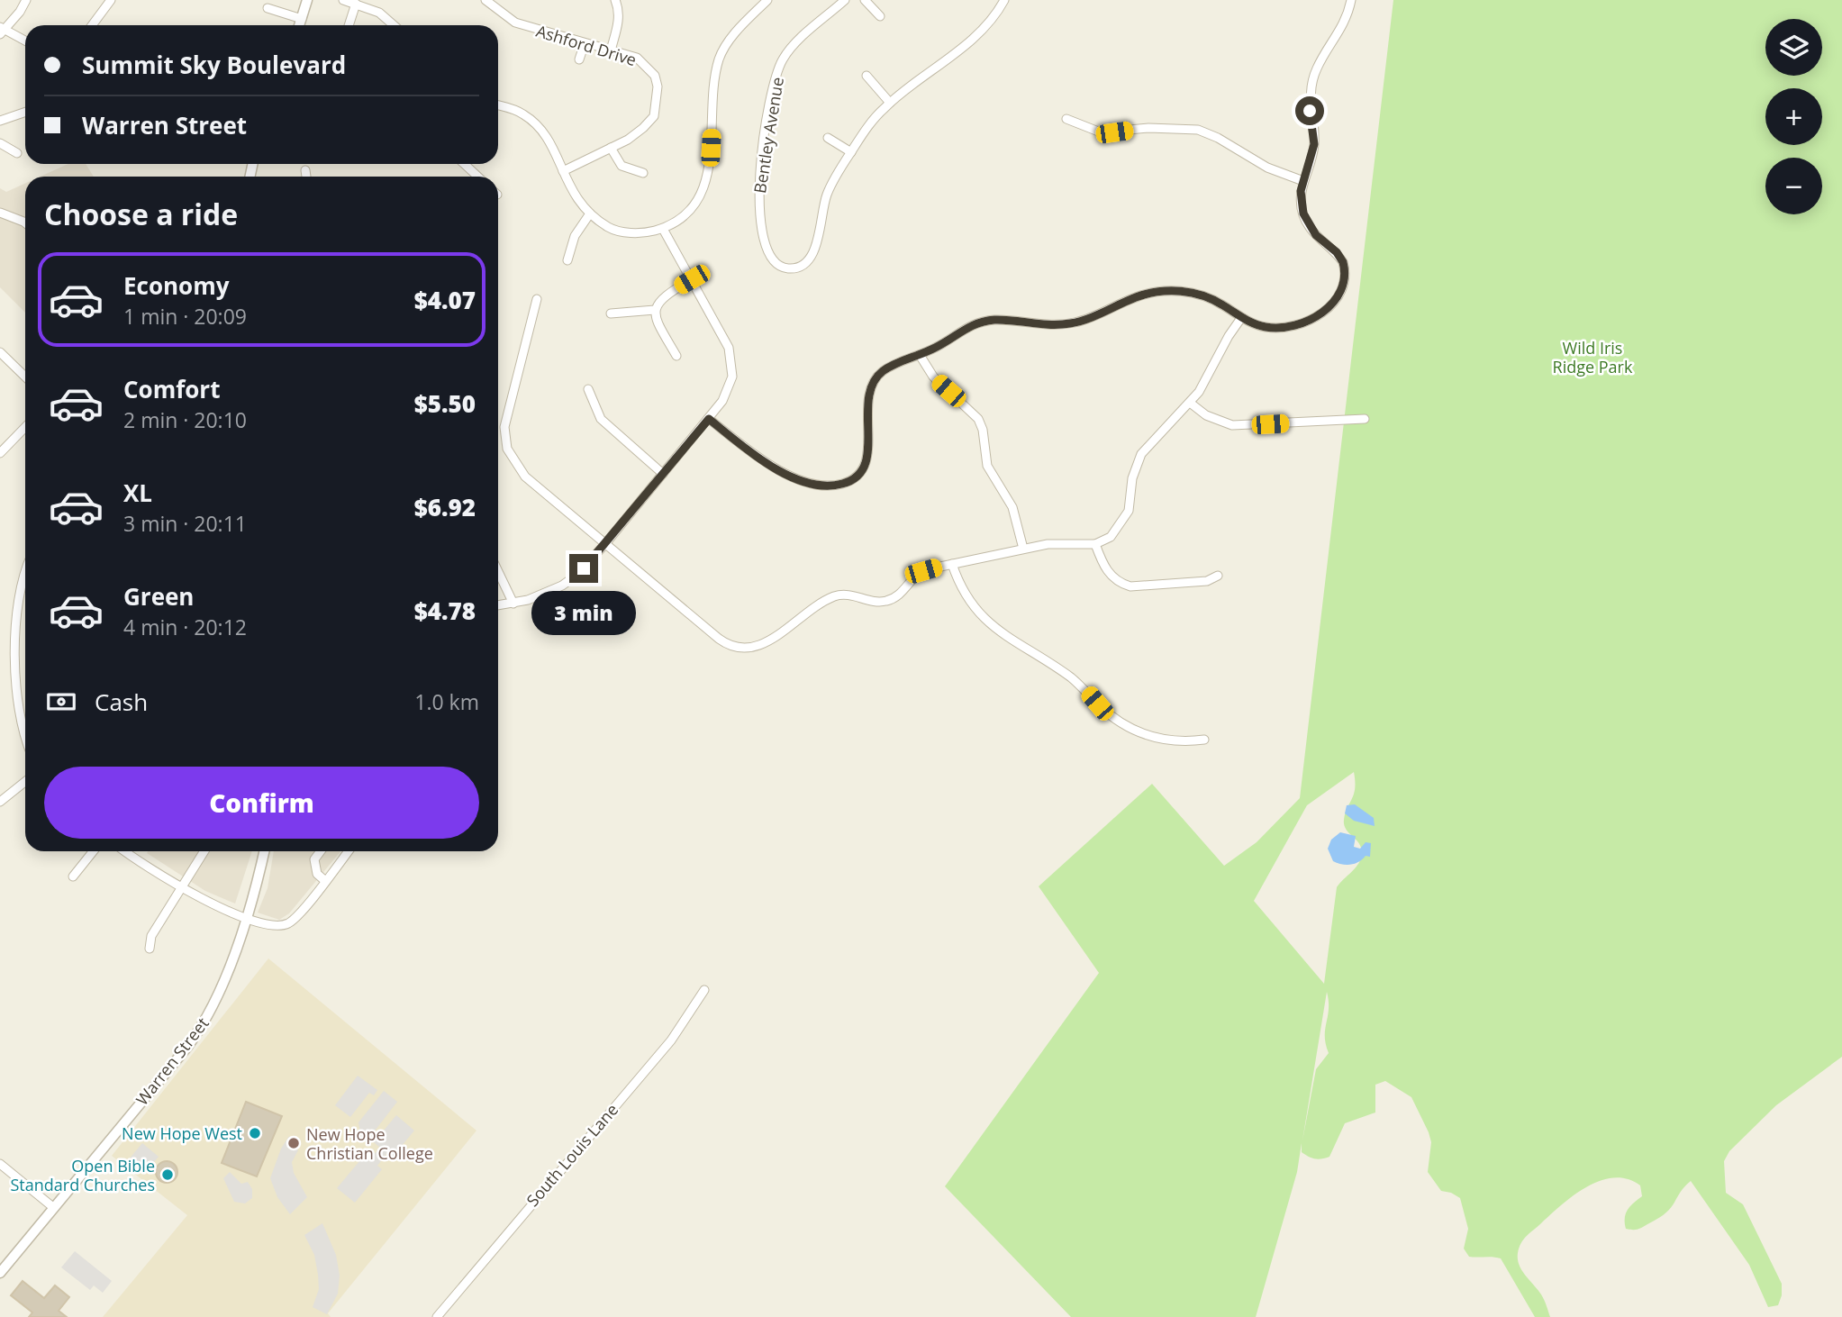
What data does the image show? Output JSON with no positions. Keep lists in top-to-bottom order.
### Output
{
  "streets": {
    "street": [
      "Ashford Drive",
      "Bentley Avenue",
      "Warren Street",
      "South Louis Lane"
    ]
  },
  "parks": ["Wild Iris Ridge Park"],
  "places": ["New Hope West", "New Hope Christian College", "Open Bible Standard Churches"],
  "page": {
    "map_buttons": ["+", "−"],
    "banner": ["Summit Sky Boulevard", "Warren Street"],
    "heading": "Choose a ride",
    "list": [
      {
        "name": "Economy",
        "note": "1 min · 20:09",
        "value": "$4.07"
      },
      {
        "name": "Comfort",
        "note": "2 min · 20:10",
        "value": "$5.50"
      },
      {
        "name": "XL",
        "note": "3 min · 20:11",
        "value": "$6.92"
      },
      {
        "name": "Green",
        "note": "4 min · 20:12",
        "value": "$4.78"
      }
    ],
    "bubble": "3 min",
    "pay": ["Cash", "1.0 km"],
    "buttons": "Confirm"
  }
}
